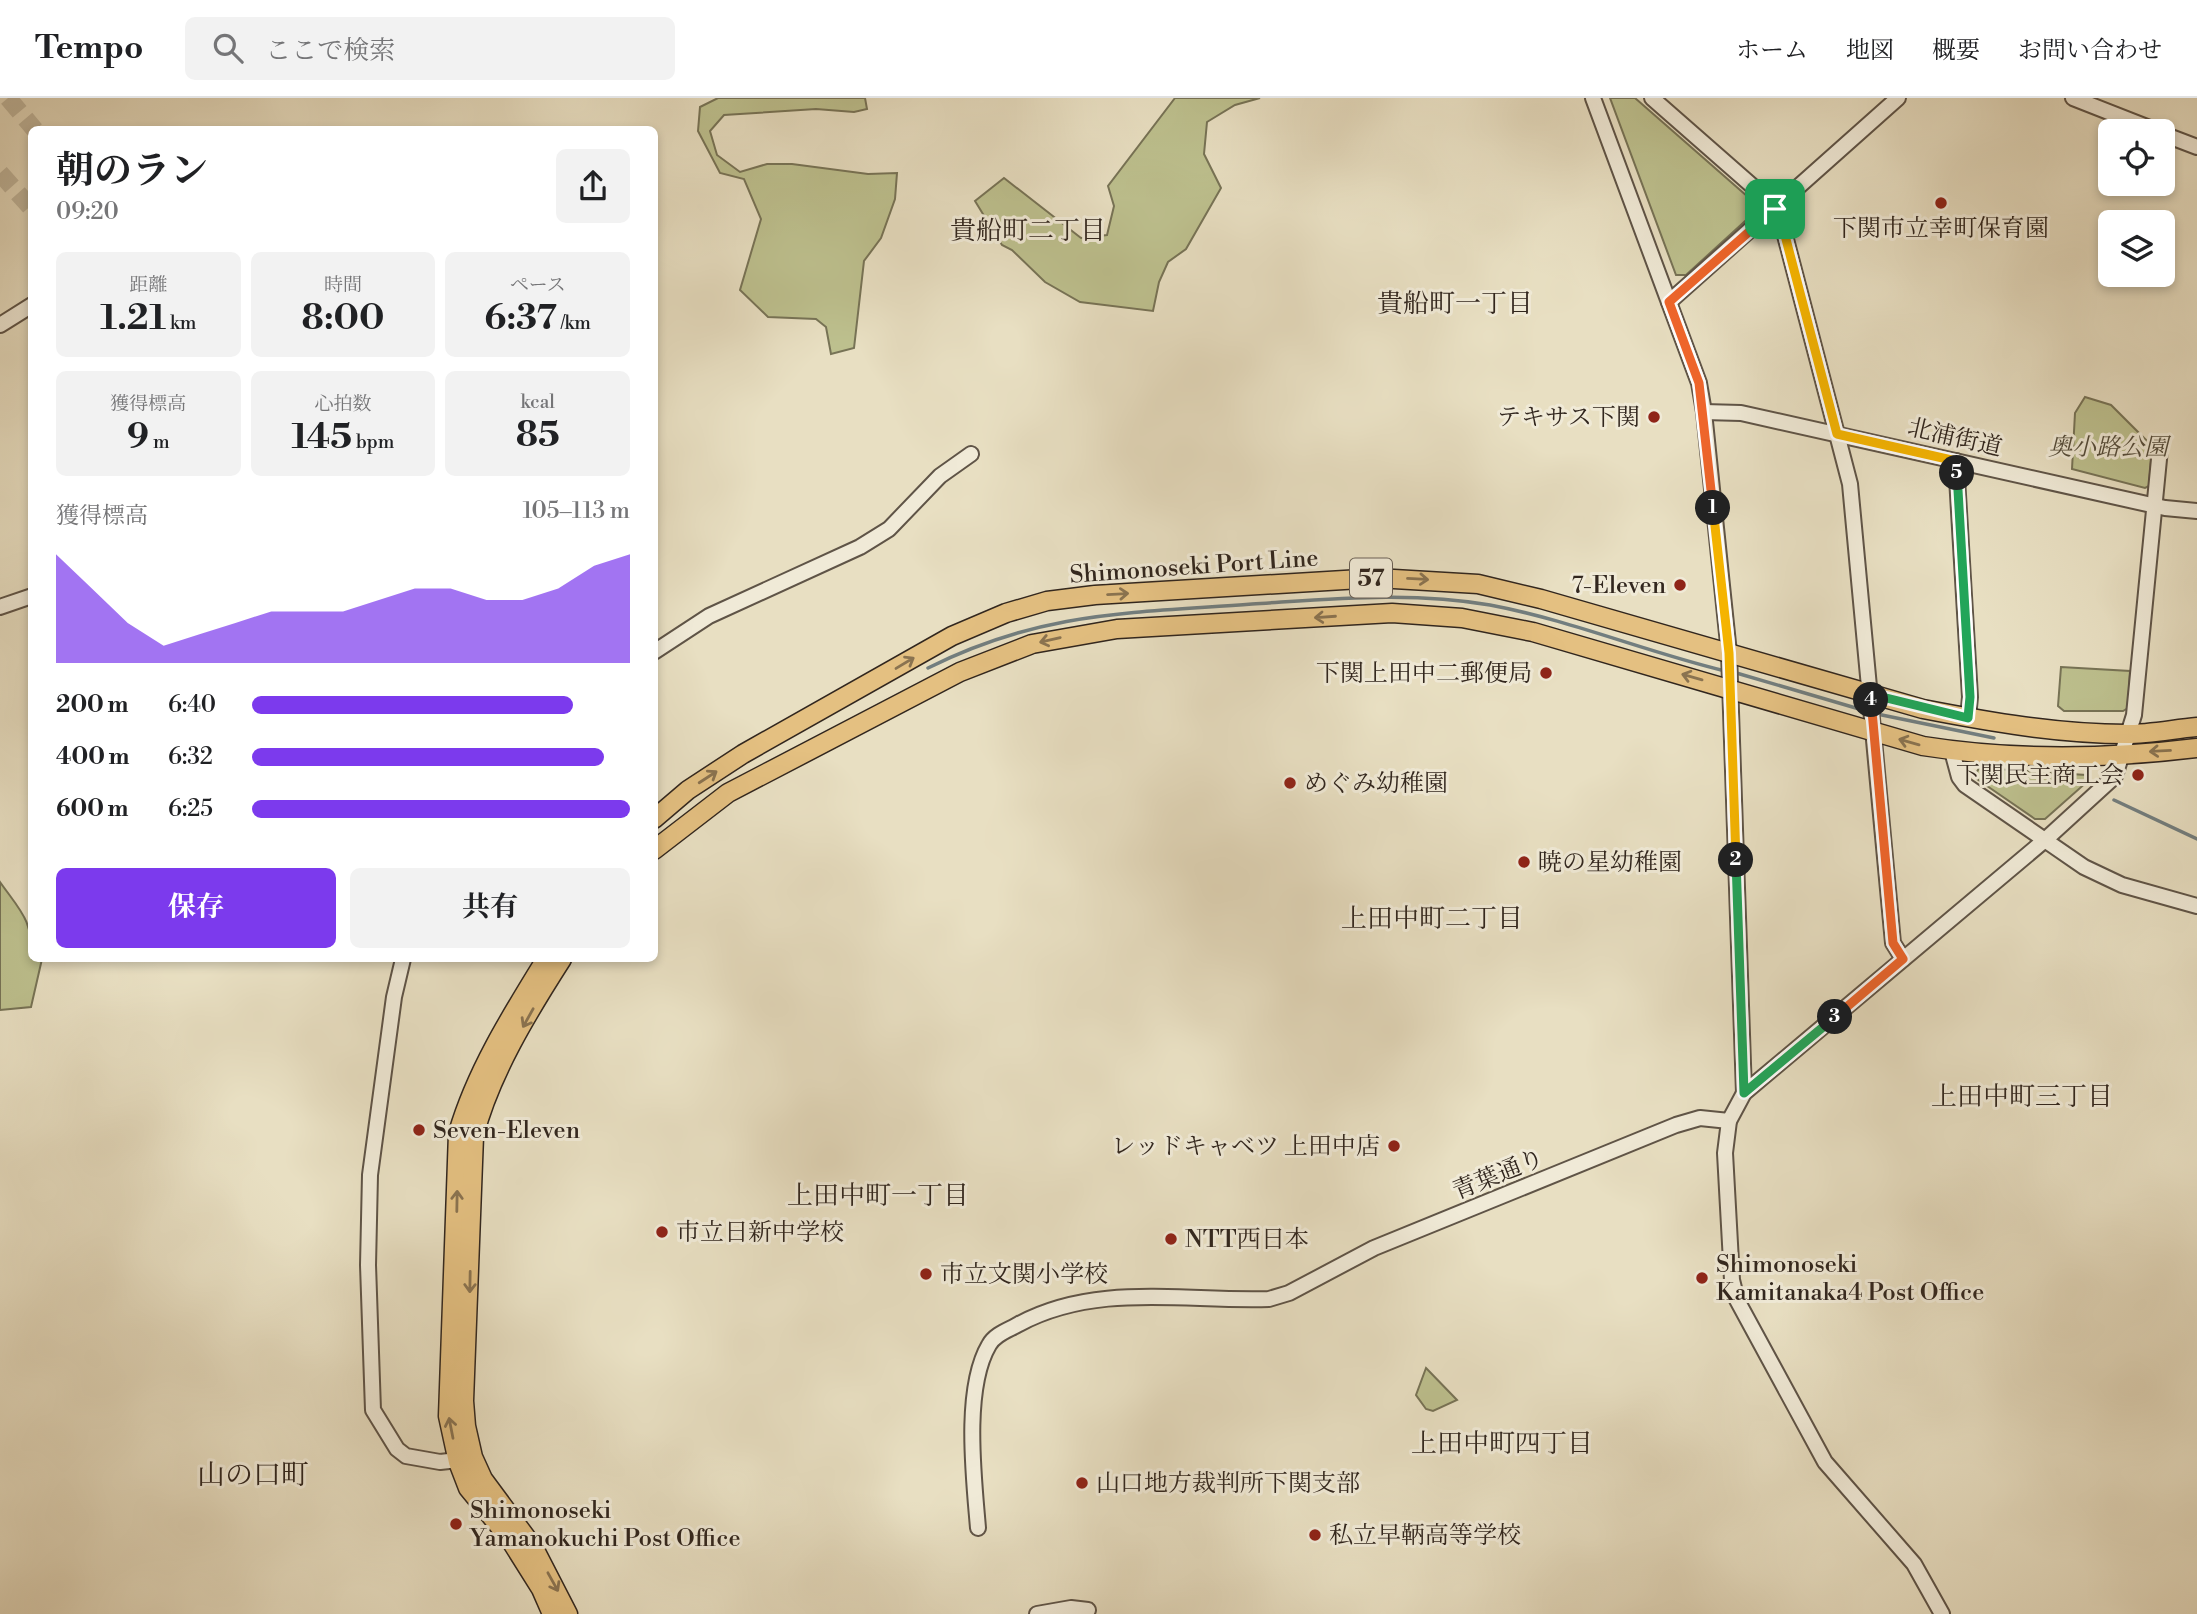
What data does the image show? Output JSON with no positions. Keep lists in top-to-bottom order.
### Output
{
  "streets": {
    "main road": ["Shimonoseki Port Line", "57"],
    "street": ["北浦街道", "青葉通り"]
  },
  "districts": [
    "貴船町二丁目",
    "貴船町一丁目",
    "上田中町二丁目",
    "上田中町三丁目",
    "上田中町一丁目",
    "上田中町四丁目",
    "山の口町"
  ],
  "parks": ["奥小路公園"],
  "places": [
    "下関市立幸町保育園",
    "テキサス下関",
    "7-Eleven",
    "下関上田中二郵便局",
    "下関民主商工会",
    "めぐみ幼稚園",
    "暁の星幼稚園",
    "Seven-Eleven",
    "レッドキャベツ 上田中店",
    "市立日新中学校",
    "NTT西日本",
    "市立文関小学校",
    "Shimonoseki Kamitanaka4 Post Office",
    "山口地方裁判所下関支部",
    "Shimonoseki Yamanokuchi Post Office",
    "私立早鞆高等学校"
  ],
  "page": {
    "header": "Tempo",
    "search": "ここで検索",
    "nav": [
      "ホーム",
      "地図",
      "概要",
      "お問い合わせ"
    ],
    "heading": ["朝のラン", "09:20"],
    "stats": [
      ["距離", "1.21 km"],
      ["時間", "8:00"],
      ["ペース", "6:37 /km"],
      ["獲得標高", "9 m"],
      ["心拍数", "145 bpm"],
      ["kcal", "85"]
    ],
    "pins": [
      "5",
      "1",
      "4",
      "2",
      "3"
    ],
    "chart": ["獲得標高", "105–113 m"],
    "list": [
      {
        "name": "200 m",
        "note": "6:40"
      },
      {
        "name": "400 m",
        "note": "6:32"
      },
      {
        "name": "600 m",
        "note": "6:25"
      }
    ],
    "buttons": ["保存", "共有"]
  }
}
